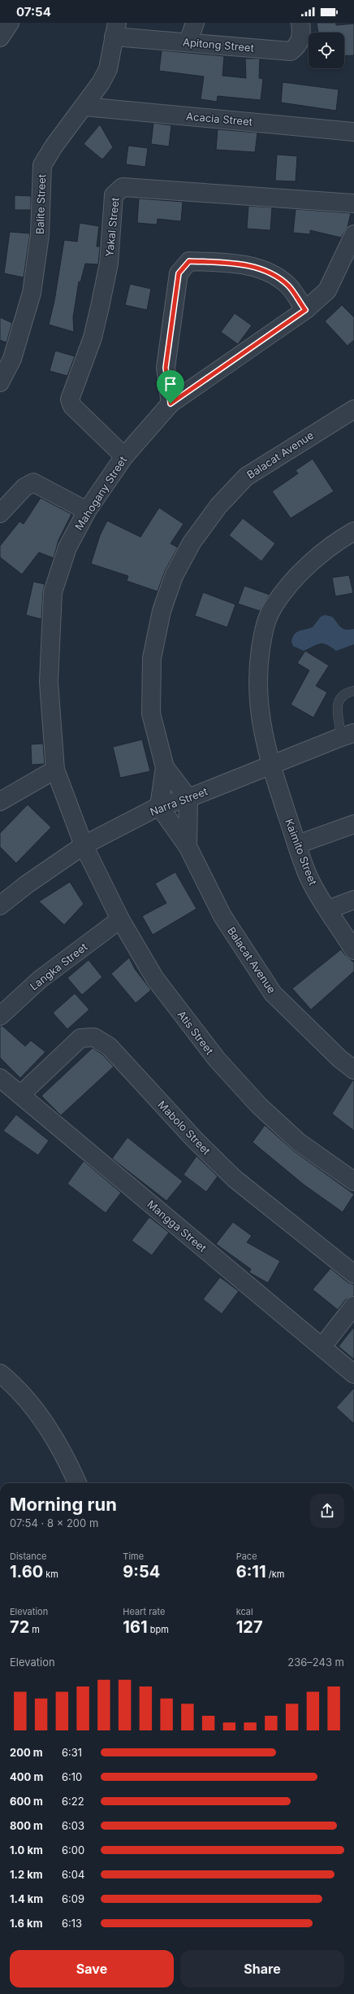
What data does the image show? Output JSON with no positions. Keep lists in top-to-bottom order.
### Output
{
  "streets": {
    "street": [
      "Apitong Street",
      "Acacia Street",
      "Balite Street",
      "Yakal Street",
      "Balacat Avenue",
      "Mahogany Street",
      "Narra Street",
      "Kaimito Street",
      "Langka Street",
      "Atis Street",
      "Mabolo Street",
      "Mangga Street"
    ]
  },
  "crossings": [
    ["Apitong Street", "Balite Street"],
    ["Acacia Street", "Balite Street"],
    ["Yakal Street", "Mahogany Street"],
    ["Balacat Avenue", "Narra Street"],
    ["Mahogany Street", "Narra Street"],
    ["Mahogany Street", "Atis Street"],
    ["Narra Street", "Kaimito Street"],
    ["Narra Street", "Atis Street"],
    ["Langka Street", "Atis Street"],
    ["Mabolo Street", "Mangga Street"]
  ],
  "page": {
    "status": "07:54",
    "heading": ["Morning run", "07:54 · 8 × 200 m"],
    "stats": [
      ["Distance", "1.60 km"],
      ["Time", "9:54"],
      ["Pace", "6:11 /km"],
      ["Elevation", "72 m"],
      ["Heart rate", "161 bpm"],
      ["kcal", "127"]
    ],
    "chart": ["Elevation", "236–243 m"],
    "list": [
      {
        "name": "200 m",
        "note": "6:31"
      },
      {
        "name": "400 m",
        "note": "6:10"
      },
      {
        "name": "600 m",
        "note": "6:22"
      },
      {
        "name": "800 m",
        "note": "6:03"
      },
      {
        "name": "1.0 km",
        "note": "6:00"
      },
      {
        "name": "1.2 km",
        "note": "6:04"
      },
      {
        "name": "1.4 km",
        "note": "6:09"
      },
      {
        "name": "1.6 km",
        "note": "6:13"
      }
    ],
    "buttons": ["Save", "Share"]
  }
}
